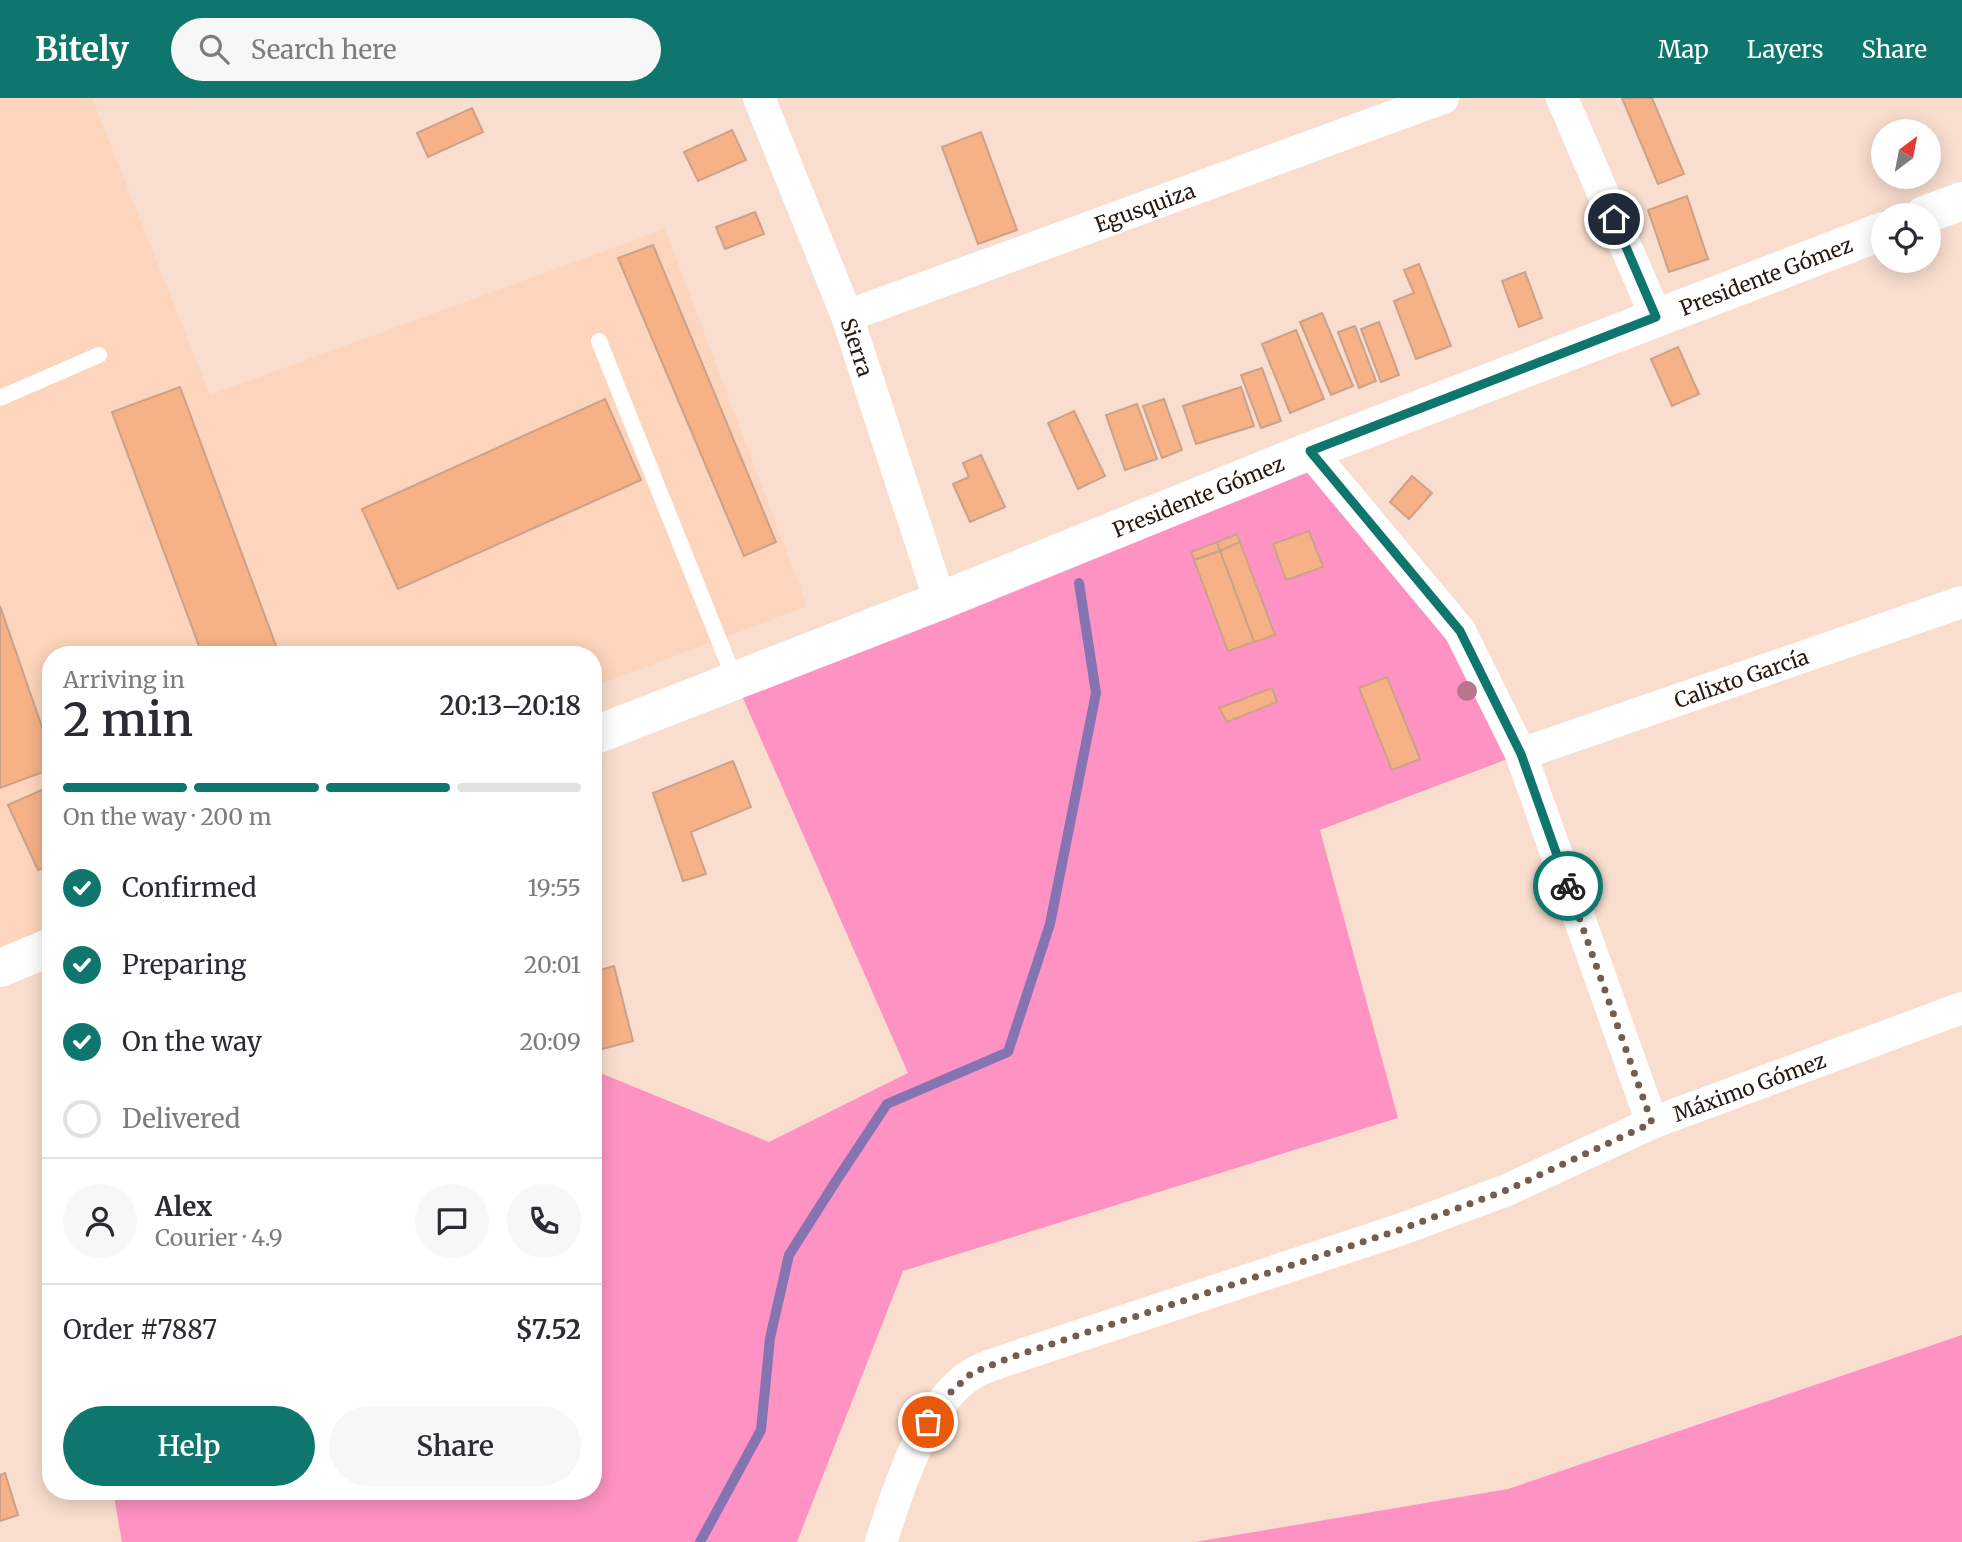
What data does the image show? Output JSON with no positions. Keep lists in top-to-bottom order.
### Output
{
  "streets": {
    "main road": ["Presidente Gómez"],
    "street": [
      "Egusquiza",
      "Sierra",
      "Calixto García",
      "Máximo Gómez"
    ]
  },
  "crossings": [
    ["Egusquiza", "Sierra"],
    ["Presidente Gómez", "Sierra"]
  ],
  "north": "top right",
  "page": {
    "header": "Bitely",
    "search": "Search here",
    "nav": ["Map", "Layers", "Share"],
    "heading": ["2 min", "Arriving in", "20:13–20:18"],
    "panel": [
      "Alex",
      "Courier · 4.9",
      "Order #7887",
      "$7.52"
    ],
    "bar": "On the way · 200 m",
    "list": [
      ["Confirmed", "19:55"],
      ["Preparing", "20:01"],
      ["On the way", "20:09"],
      "Delivered"
    ],
    "buttons": ["Help", "Share"]
  }
}
